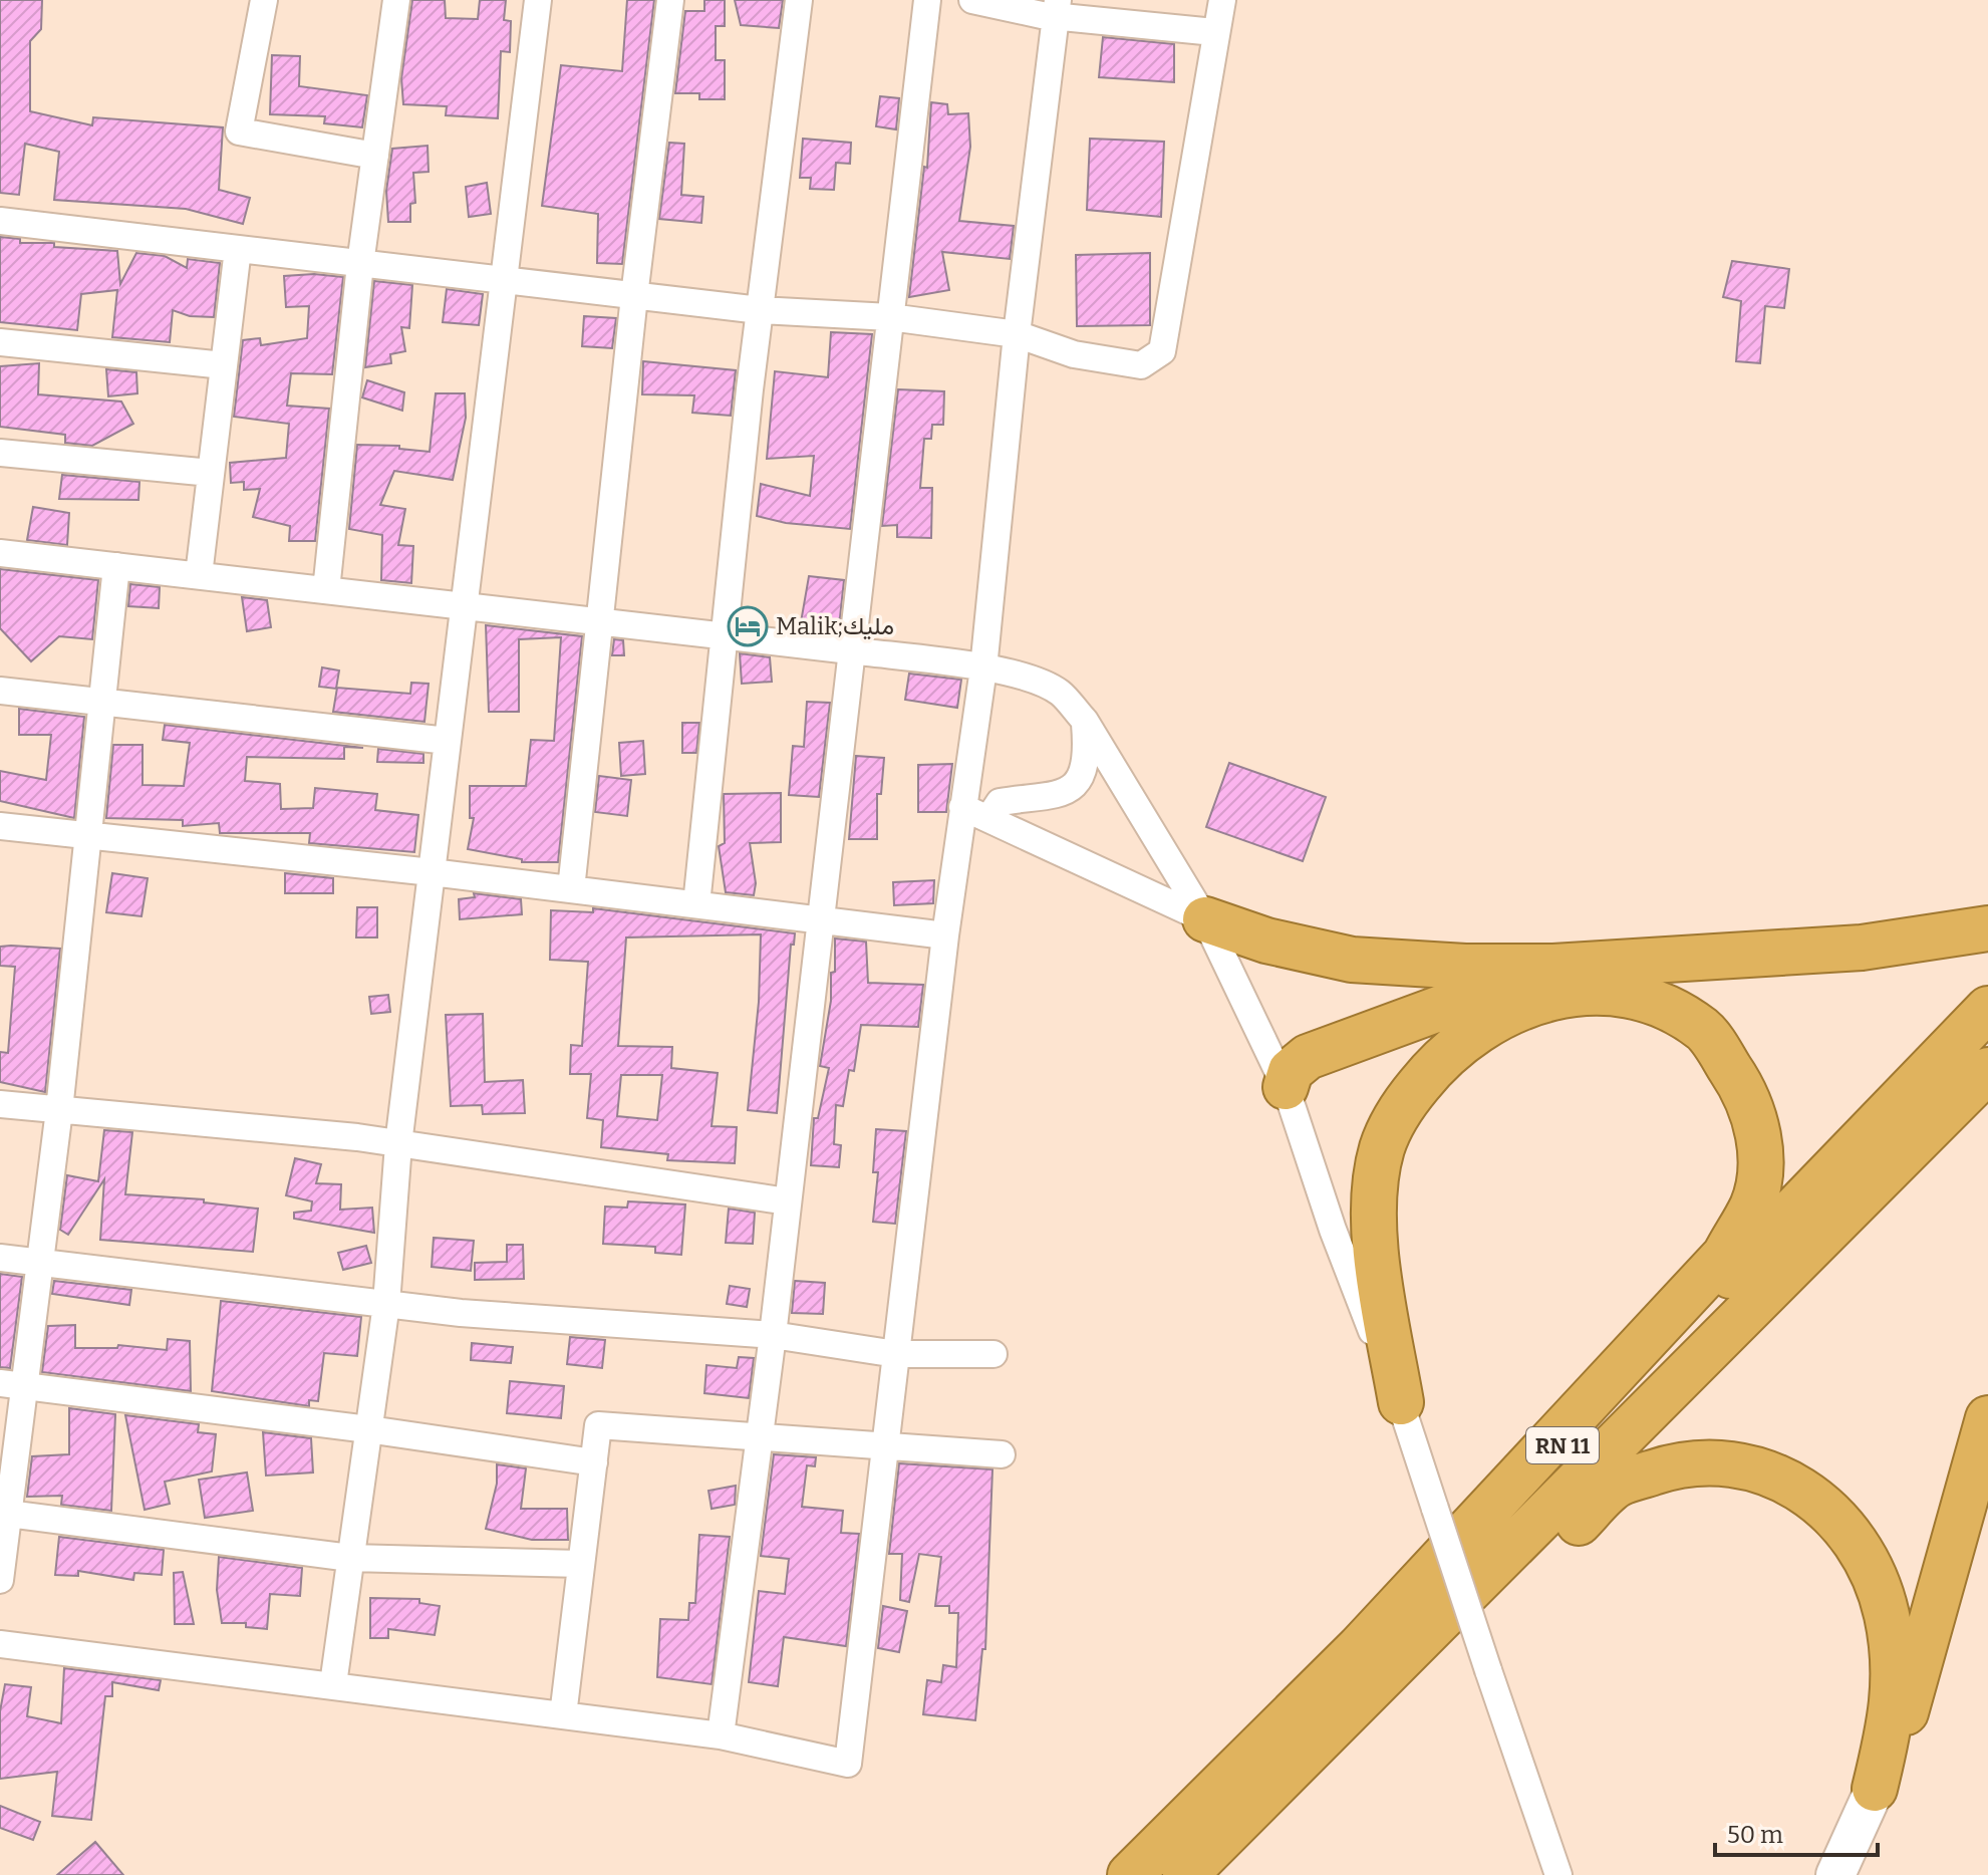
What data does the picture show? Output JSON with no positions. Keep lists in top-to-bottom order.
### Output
{
  "streets": {
    "highway": ["RN 11"]
  },
  "places": {
    "hotel": ["Malik;مليك"]
  },
  "scale_bar": "50 m"
}
